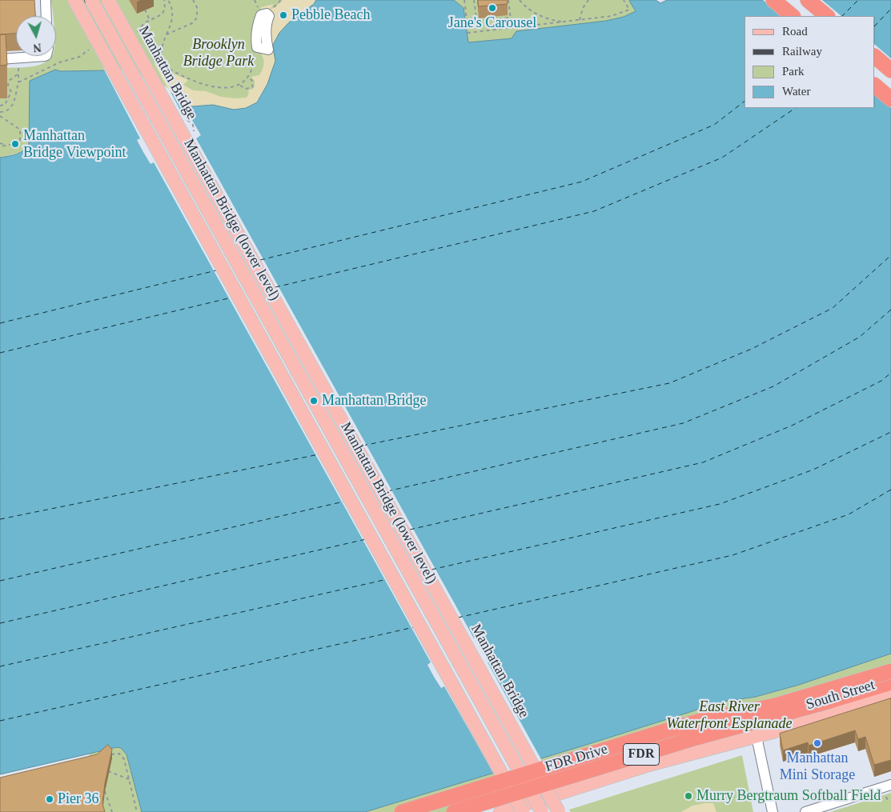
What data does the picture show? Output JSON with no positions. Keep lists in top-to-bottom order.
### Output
{
  "streets": {
    "highway": ["FDR", "FDR Drive"],
    "main road": ["Manhattan Bridge", "Manhattan Bridge (lower level)", "South Street"]
  },
  "parks": ["Brooklyn Bridge Park", "East River Waterfront Esplanade"],
  "places": [
    "Jane's Carousel",
    "Pebble Beach",
    "Manhattan Bridge Viewpoint",
    "Manhattan Bridge",
    "Manhattan Mini Storage",
    "Murry Bergtraum Softball Field",
    "Pier 36"
  ],
  "legend": [
    "Road",
    "Railway",
    "Park",
    "Water"
  ],
  "north": "bottom"
}
